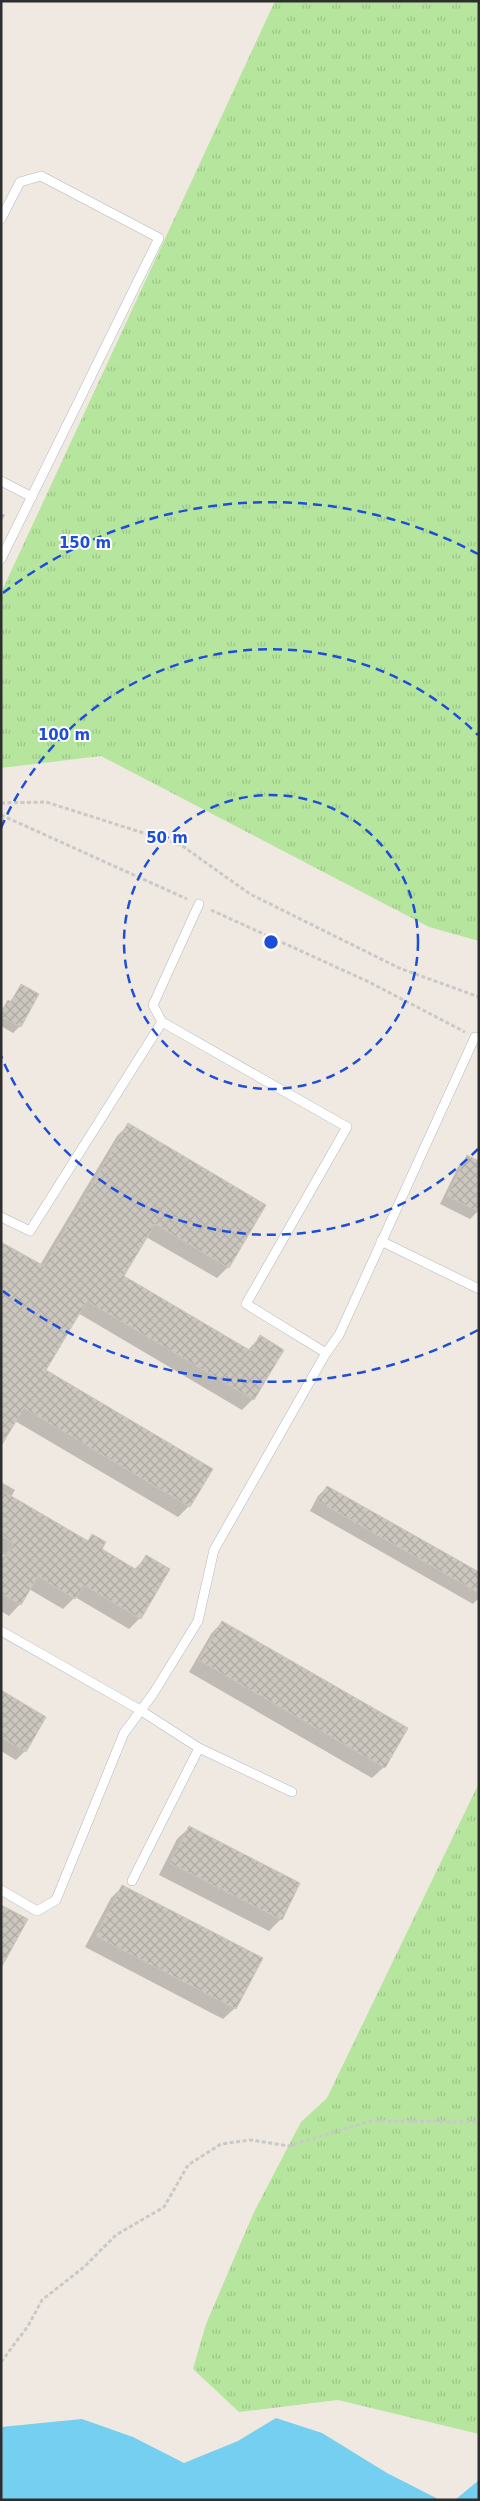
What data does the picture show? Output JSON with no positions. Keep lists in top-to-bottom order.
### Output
{
  "rings": ["150 m", "100 m", "50 m"]
}
